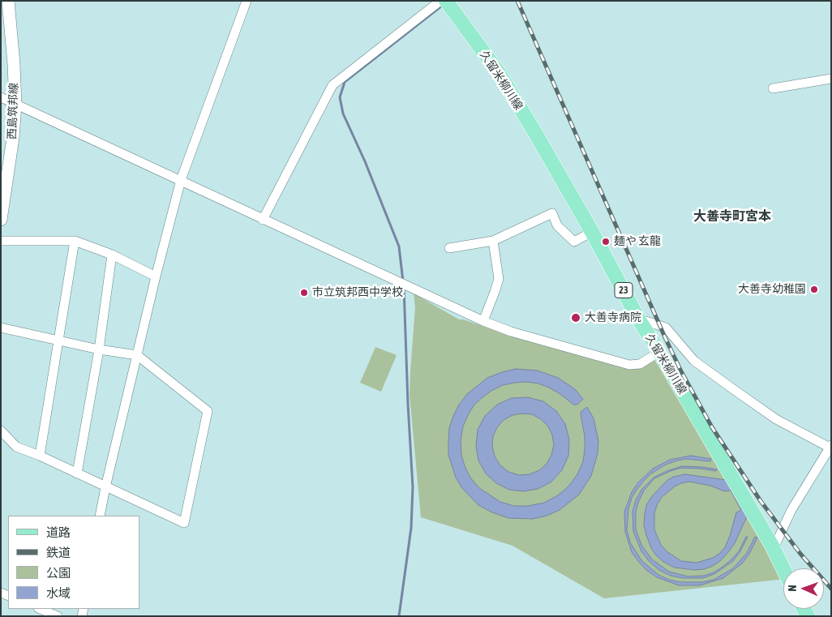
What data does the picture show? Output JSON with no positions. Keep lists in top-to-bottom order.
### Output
{
  "streets": {
    "main road": ["久留米柳川線", "西島筑邦線", "23"]
  },
  "districts": ["大善寺町宮本"],
  "places": [
    "麺や 玄龍",
    "大善寺幼稚園",
    "市立筑邦西中学校",
    "大善寺病院"
  ],
  "legend": [
    "道路",
    "鉄道",
    "公園",
    "水域"
  ],
  "north": "left"
}
